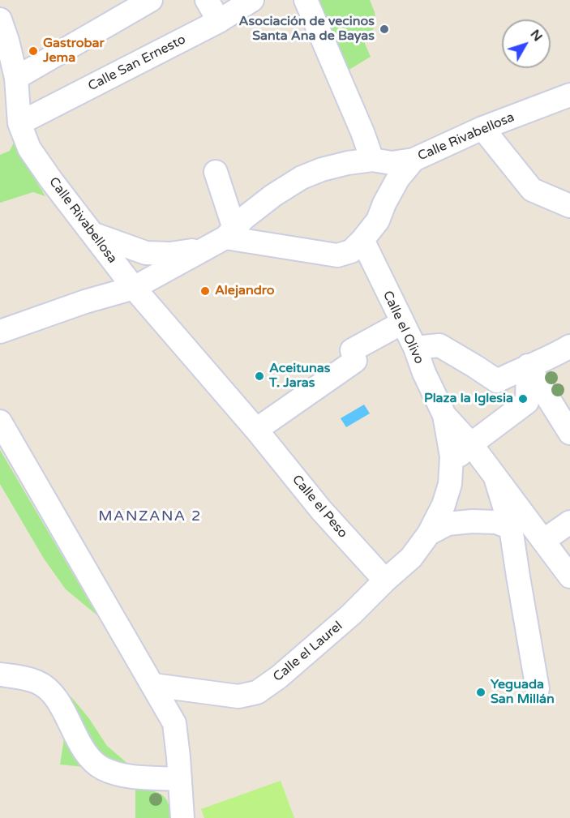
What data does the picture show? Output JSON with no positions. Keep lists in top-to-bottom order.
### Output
{
  "streets": {
    "street": [
      "Calle San Ernesto",
      "Calle Rivabellosa",
      "Calle el Olivo",
      "Calle el Peso",
      "Calle el Laurel"
    ]
  },
  "crossings": [
    ["Calle San Ernesto", "Calle Rivabellosa"],
    ["Calle Rivabellosa", "Calle el Peso"],
    ["Calle el Olivo", "Calle el Laurel"],
    ["Calle el Peso", "Calle el Laurel"]
  ],
  "districts": ["MANZANA 2"],
  "places": [
    "Asociación de vecinos Santa Ana de Bayas",
    "Gastrobar Jema",
    "Alejandro",
    "Aceitunas T. Jaras",
    "Plaza la Iglesia",
    "Yeguada San Millán"
  ],
  "north": "top right"
}
